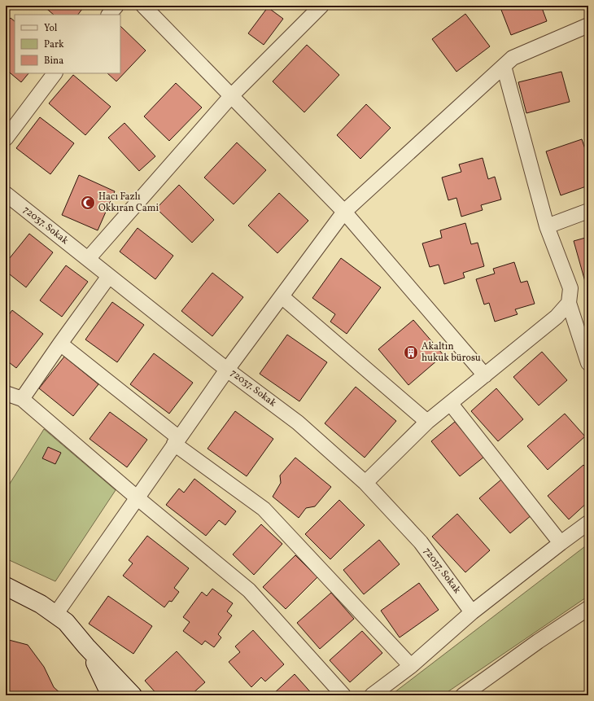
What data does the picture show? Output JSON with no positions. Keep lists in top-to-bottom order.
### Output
{
  "streets": {
    "street": ["72037. Sokak"]
  },
  "places": {
    "mosque": ["Hacı Fazlı Okkıran Cami"],
    "building": ["Akaltın hukuk bürosu"]
  },
  "legend": ["Yol", "Park", "Bina"]
}
